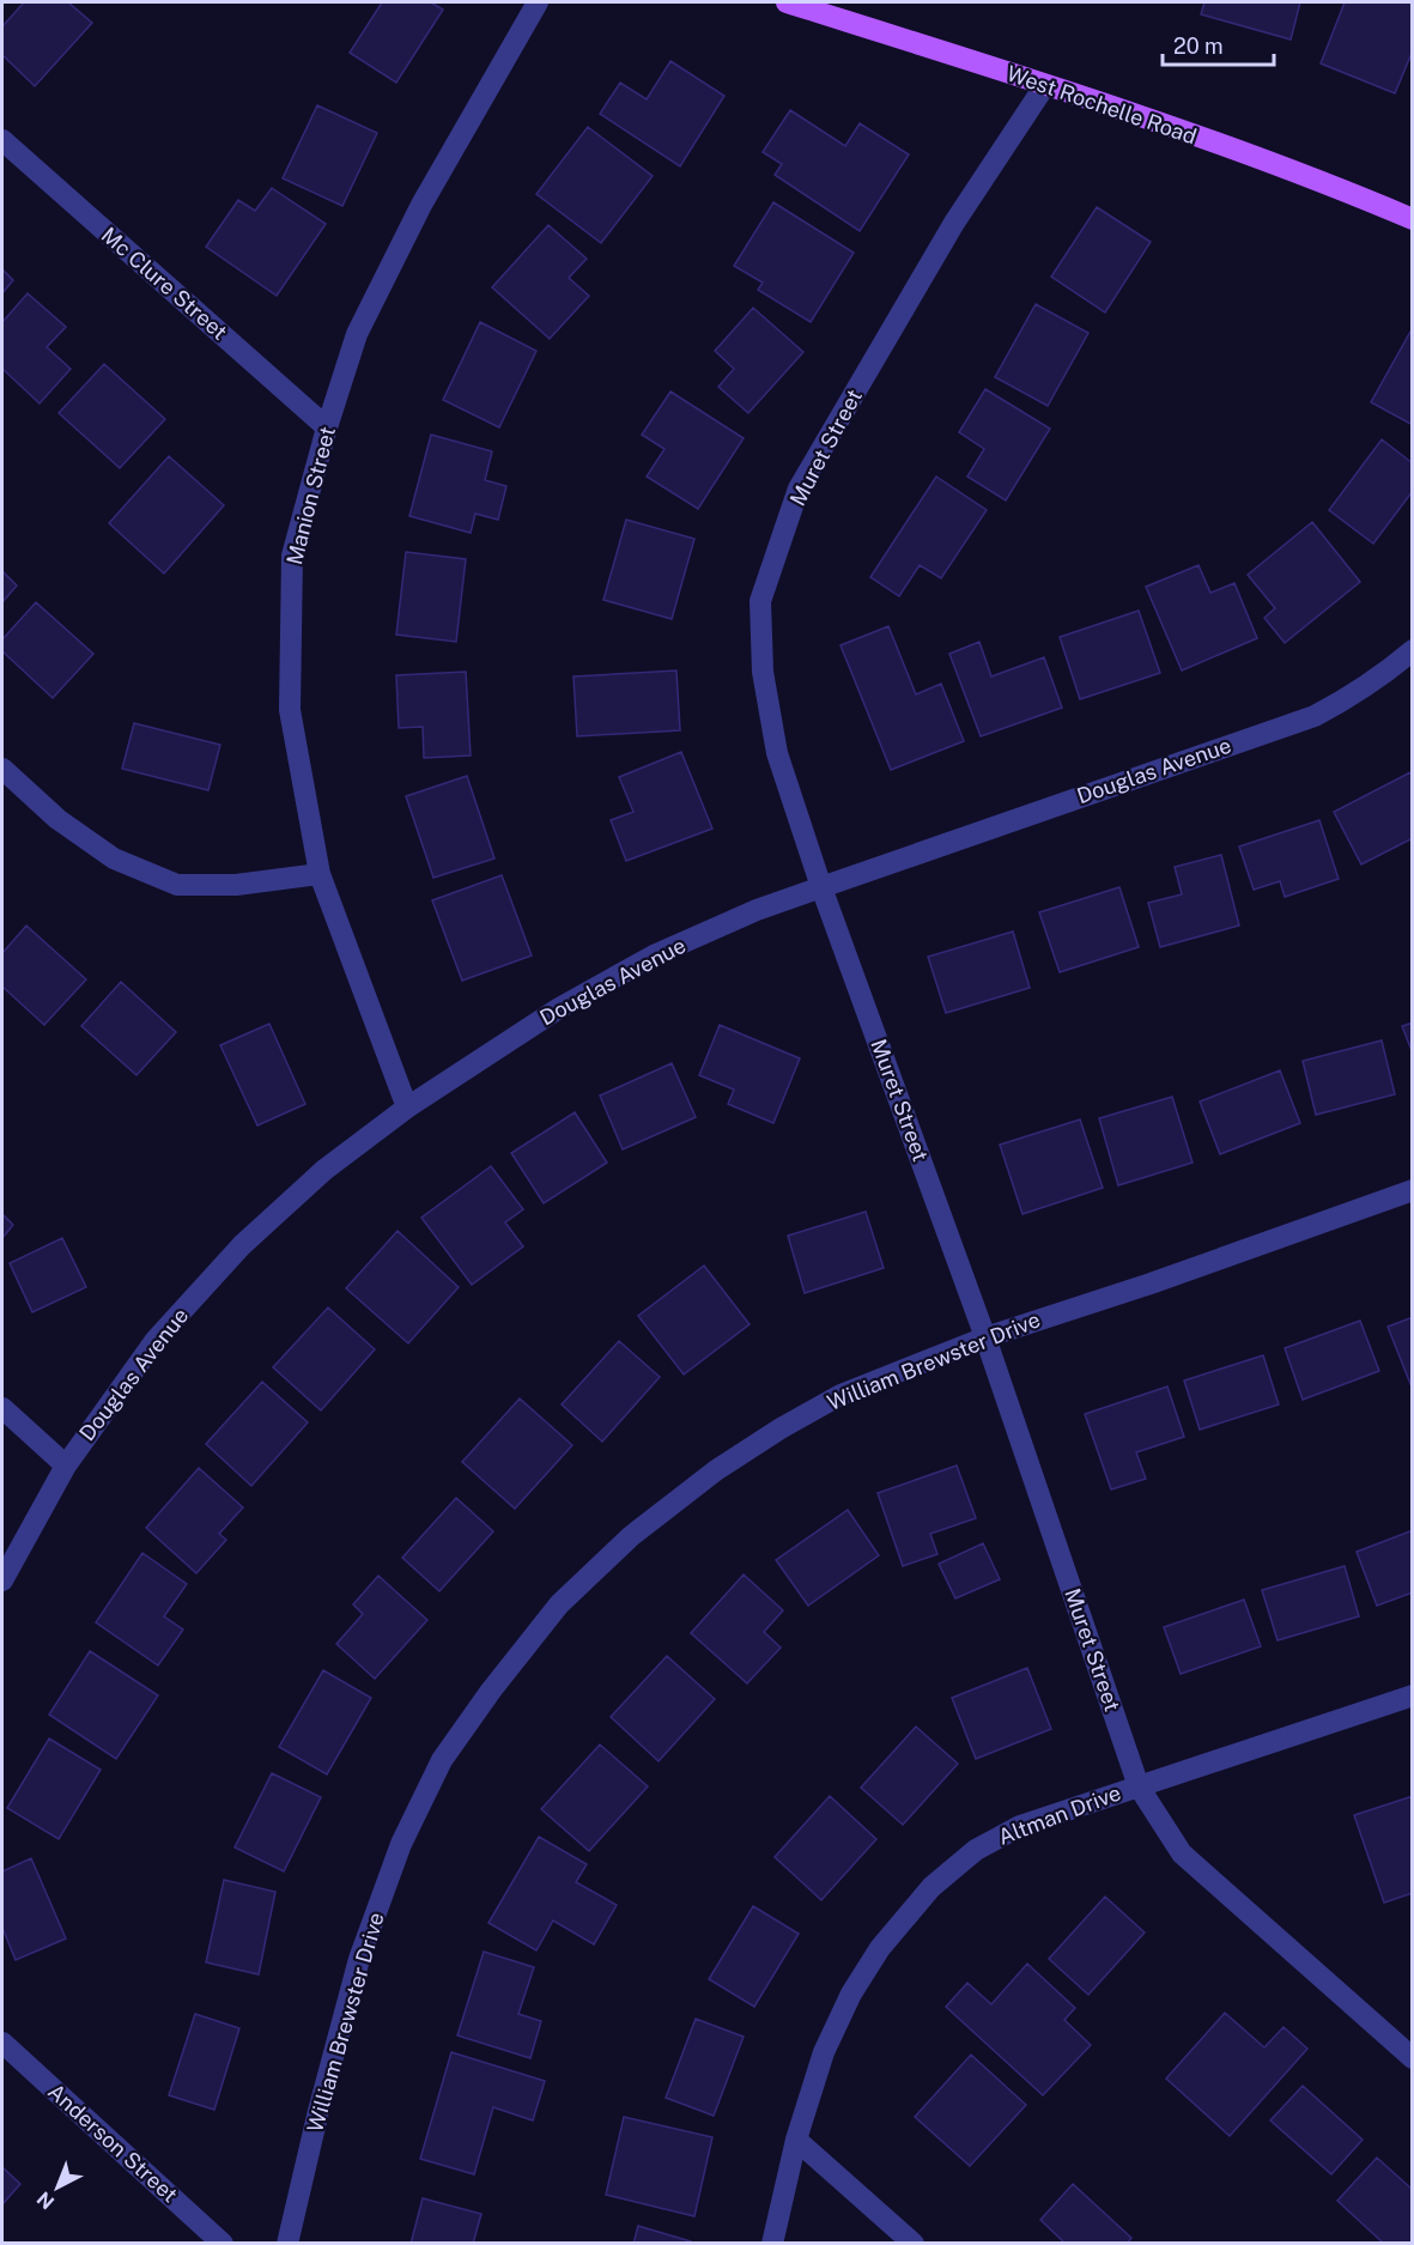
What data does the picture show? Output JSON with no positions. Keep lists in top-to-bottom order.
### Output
{
  "streets": {
    "main road": ["West Rochelle Road"],
    "street": [
      "Mc Clure Street",
      "Muret Street",
      "Manion Street",
      "Douglas Avenue",
      "William Brewster Drive",
      "Altman Drive",
      "Anderson Street"
    ]
  },
  "crossings": [
    ["West Rochelle Road", "Muret Street"],
    ["Mc Clure Street", "Manion Street"],
    ["Muret Street", "Douglas Avenue"],
    ["Muret Street", "William Brewster Drive"],
    ["Muret Street", "Altman Drive"],
    ["Manion Street", "Douglas Avenue"]
  ],
  "scale_bar": "20 m",
  "north": "bottom left"
}
